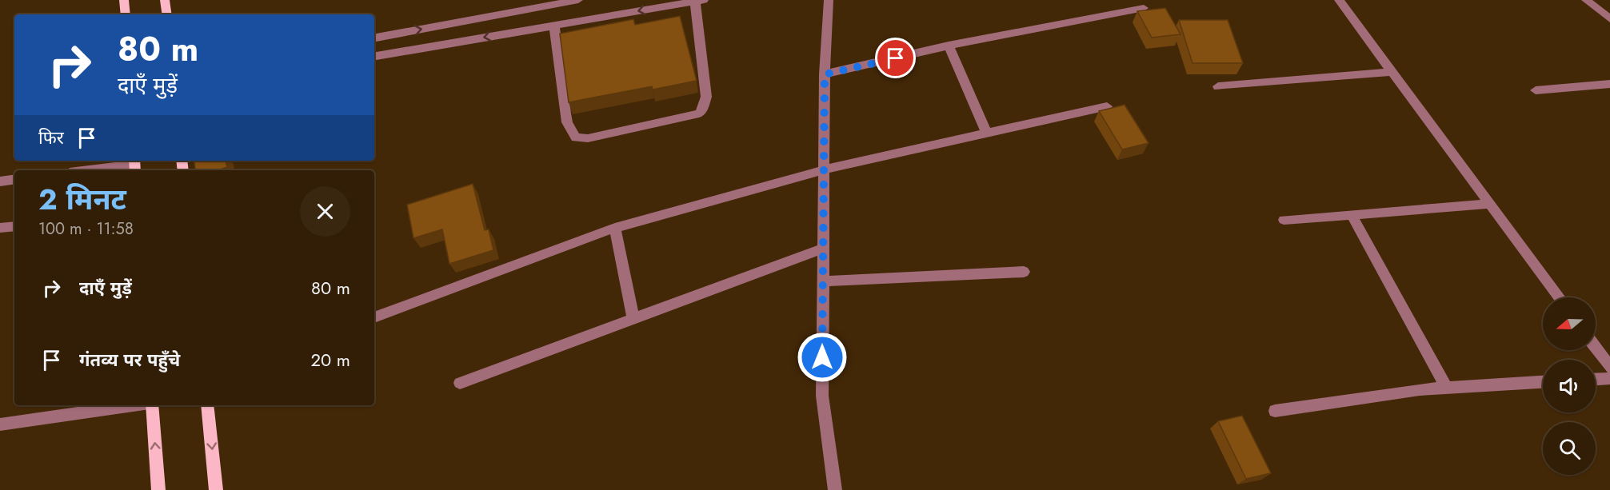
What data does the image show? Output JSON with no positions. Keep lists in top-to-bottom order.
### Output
{
  "north": "left",
  "page": {
    "turn": ["80 m", "दाएँ मुड़ें"],
    "then": "फिर",
    "heading": ["2 मिनट", "100 m · 11:58"],
    "list": [
      {
        "name": "दाएँ मुड़ें",
        "value": "80 m"
      },
      {
        "name": "गंतव्य पर पहुँचे",
        "value": "20 m"
      }
    ]
  }
}
